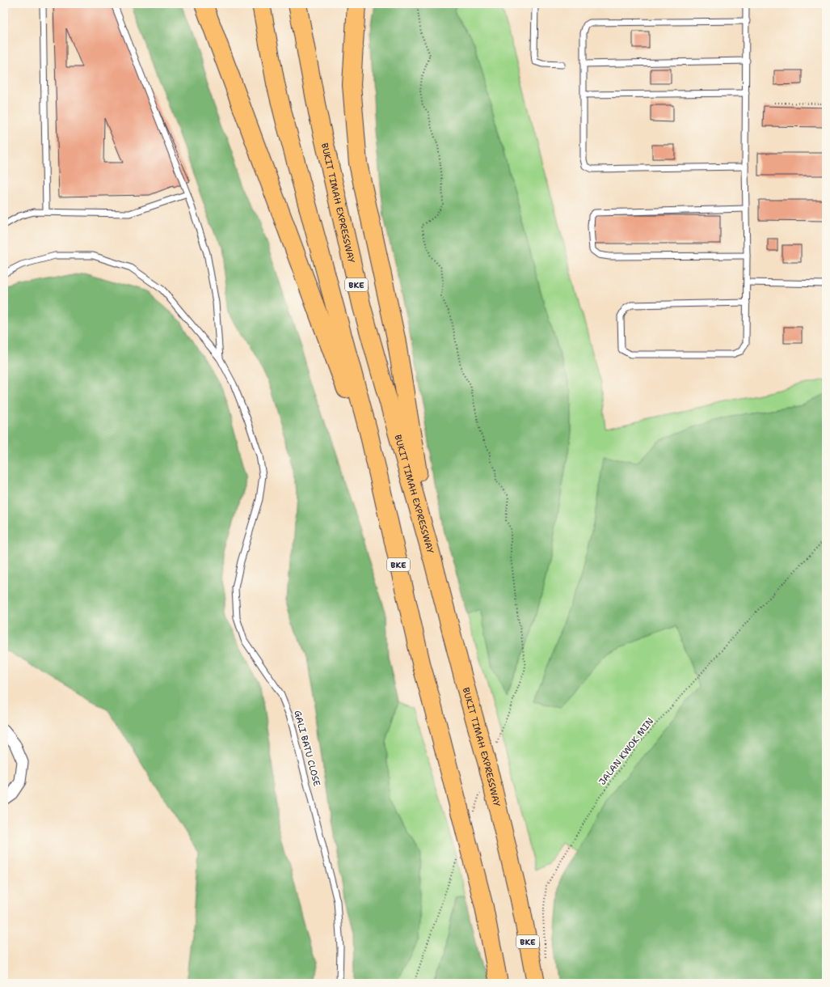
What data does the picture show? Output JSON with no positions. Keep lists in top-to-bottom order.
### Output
{
  "streets": {
    "highway": ["BUKIT TIMAH EXPRESSWAY", "BKE"],
    "lane": ["GALI BATU CLOSE"],
    "path": ["JALAN KWOK MIN"]
  }
}
